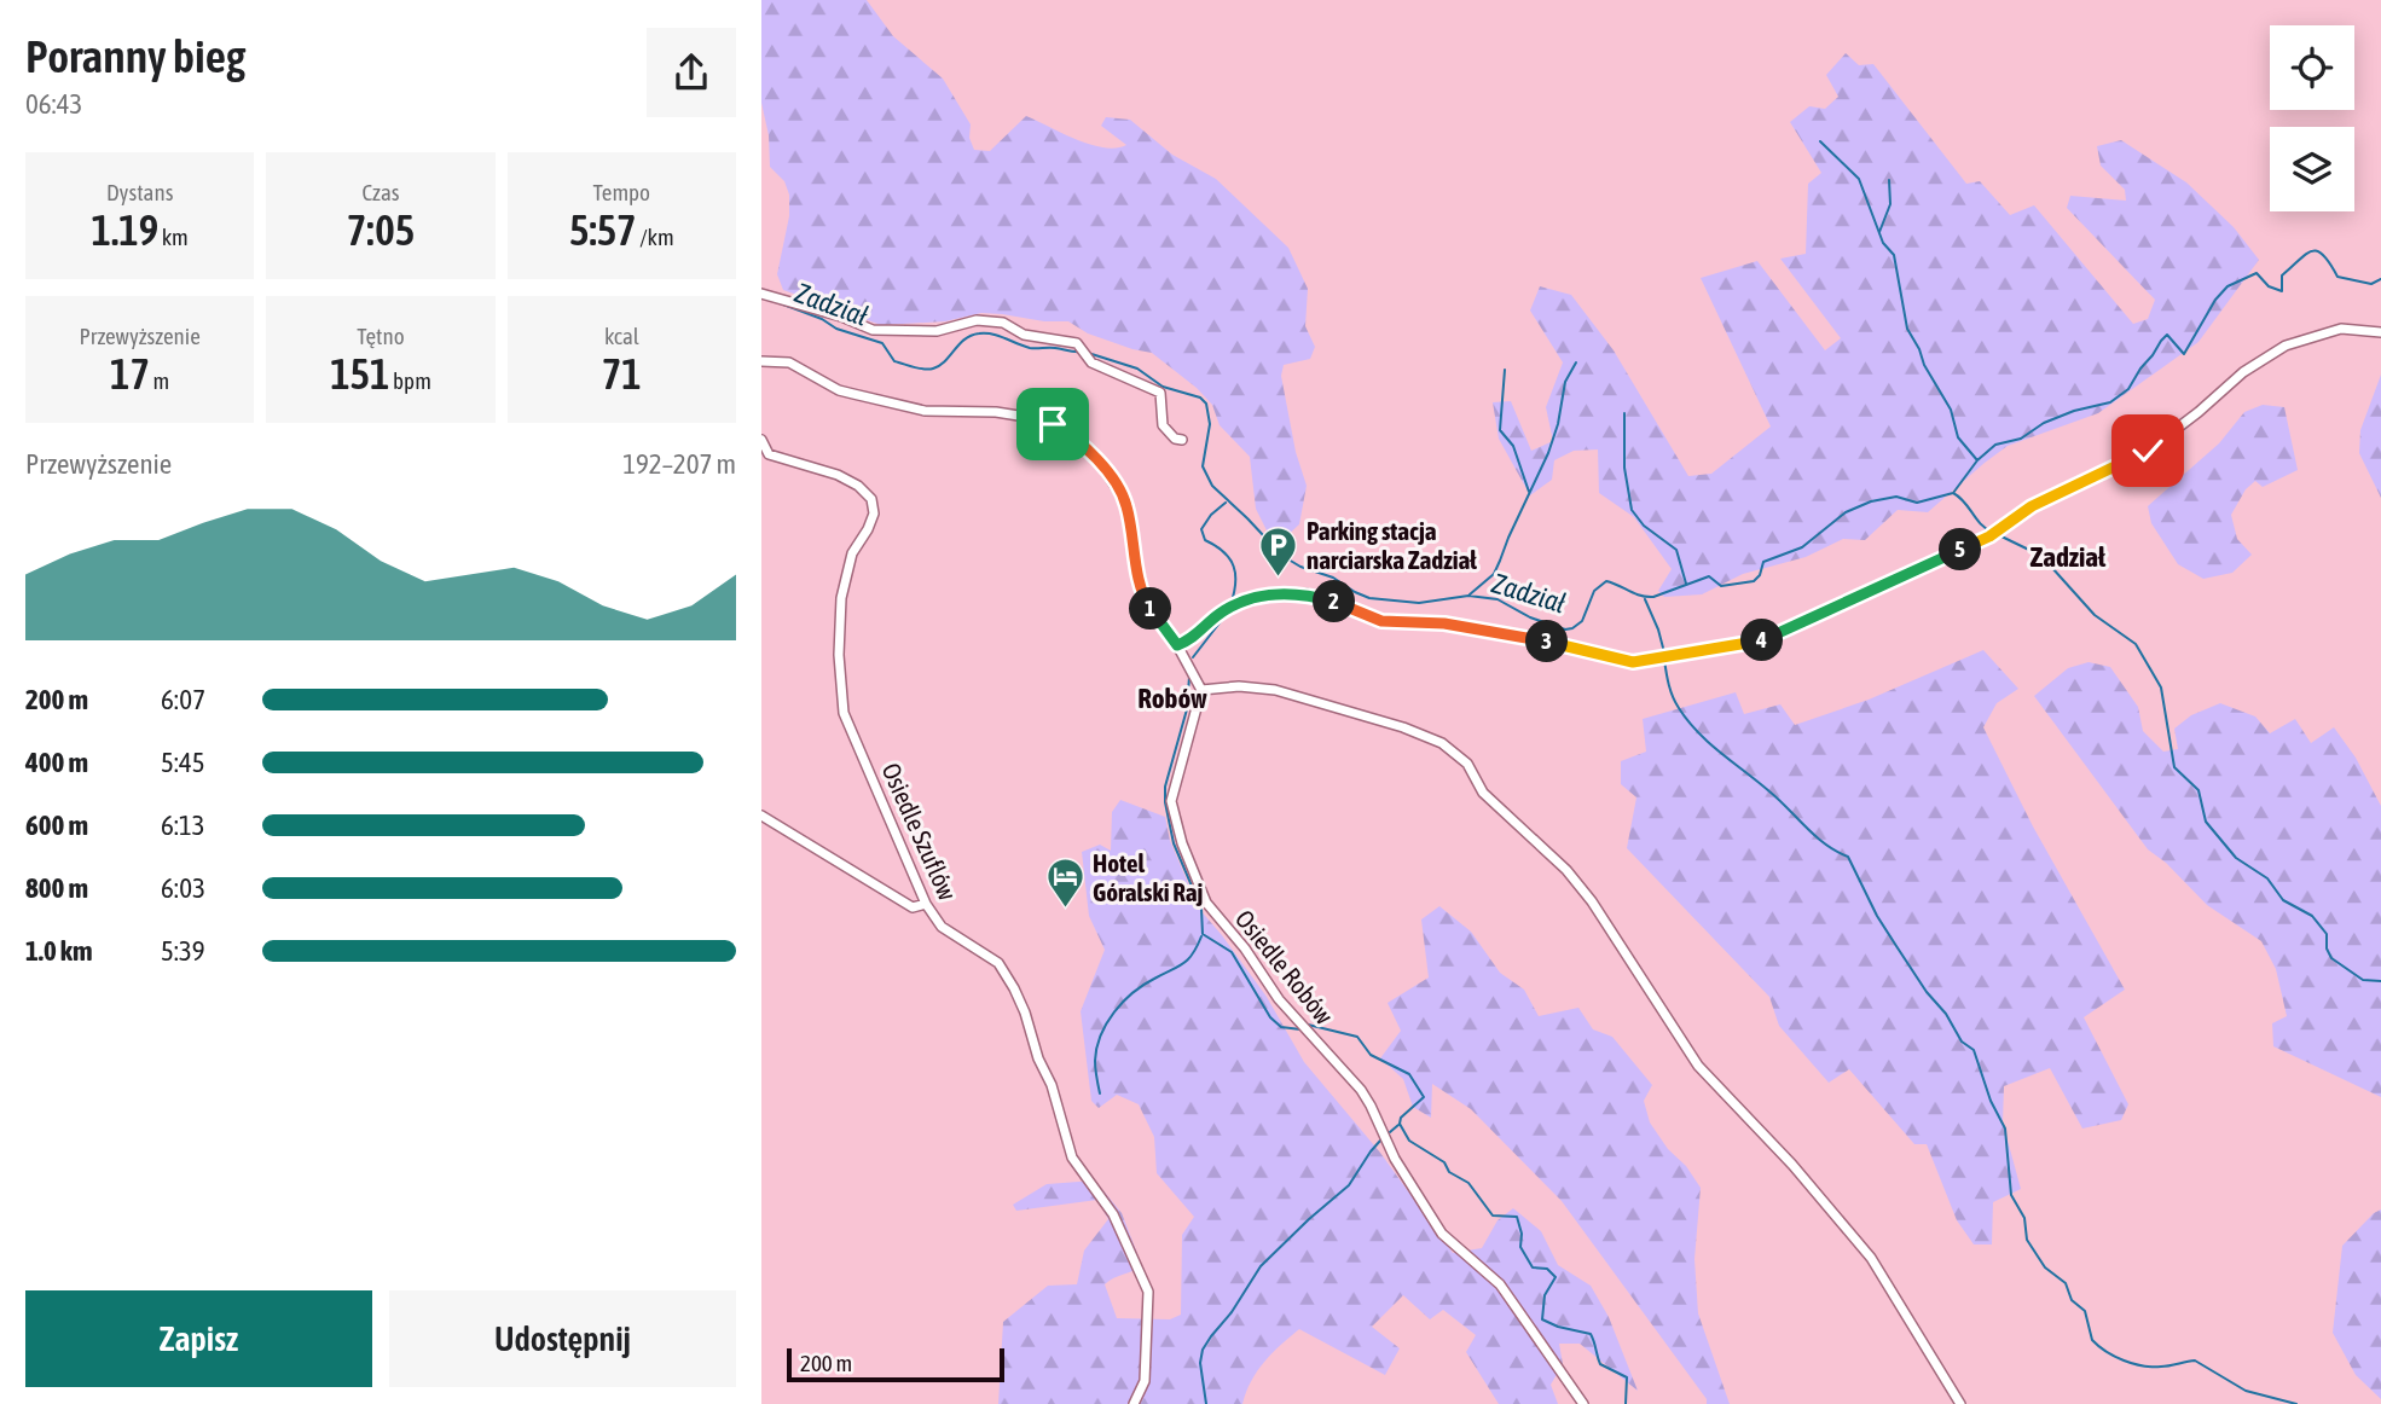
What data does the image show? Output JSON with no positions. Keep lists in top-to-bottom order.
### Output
{
  "streets": {
    "street": ["Osiedle Szuflów", "Osiedle Robów"]
  },
  "districts": ["Zadział", "Robów"],
  "water": ["Zadział"],
  "places": {
    "parking": ["Parking stacja narciarska Zadział"],
    "hotel": ["Hotel Góralski Raj"]
  },
  "scale_bar": "200 m",
  "page": {
    "heading": ["Poranny bieg", "06:43"],
    "stats": [
      ["Dystans", "1.19 km"],
      ["Czas", "7:05"],
      ["Tempo", "5:57 /km"],
      ["Przewyższenie", "17 m"],
      ["Tętno", "151 bpm"],
      ["kcal", "71"]
    ],
    "chart": ["Przewyższenie", "192–207 m"],
    "pins": [
      "5",
      "2",
      "1",
      "4",
      "3"
    ],
    "list": [
      {
        "name": "200 m",
        "note": "6:07"
      },
      {
        "name": "400 m",
        "note": "5:45"
      },
      {
        "name": "600 m",
        "note": "6:13"
      },
      {
        "name": "800 m",
        "note": "6:03"
      },
      {
        "name": "1.0 km",
        "note": "5:39"
      }
    ],
    "buttons": ["Zapisz", "Udostępnij"],
    "scale": "200 m"
  }
}
